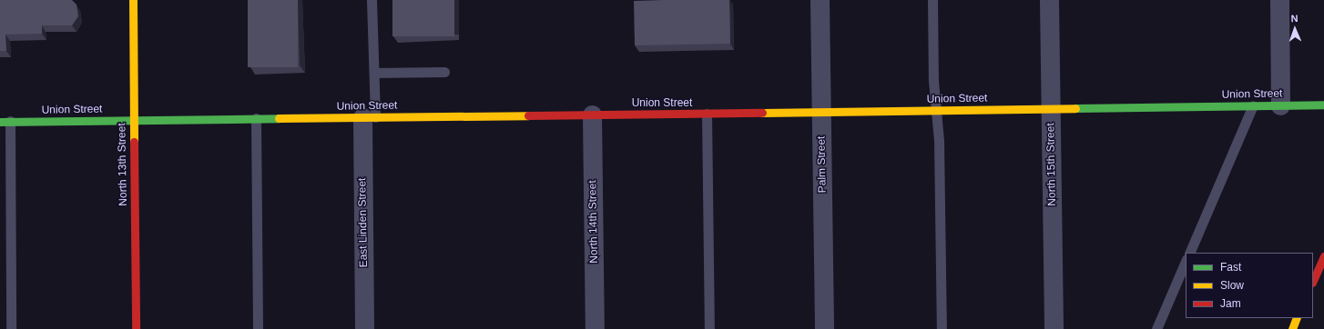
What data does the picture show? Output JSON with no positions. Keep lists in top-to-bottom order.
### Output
{
  "streets": {
    "street": [
      "Union Street",
      "North 13th Street",
      "Palm Street",
      "North 15th Street",
      "North 14th Street",
      "East Linden Street"
    ]
  },
  "crossings": [
    ["Union Street", "North 13th Street"],
    ["Union Street", "Palm Street"],
    ["Union Street", "North 15th Street"],
    ["Union Street", "North 14th Street"],
    ["Union Street", "East Linden Street"]
  ],
  "legend": ["Fast", "Slow", "Jam"],
  "north": "top"
}
